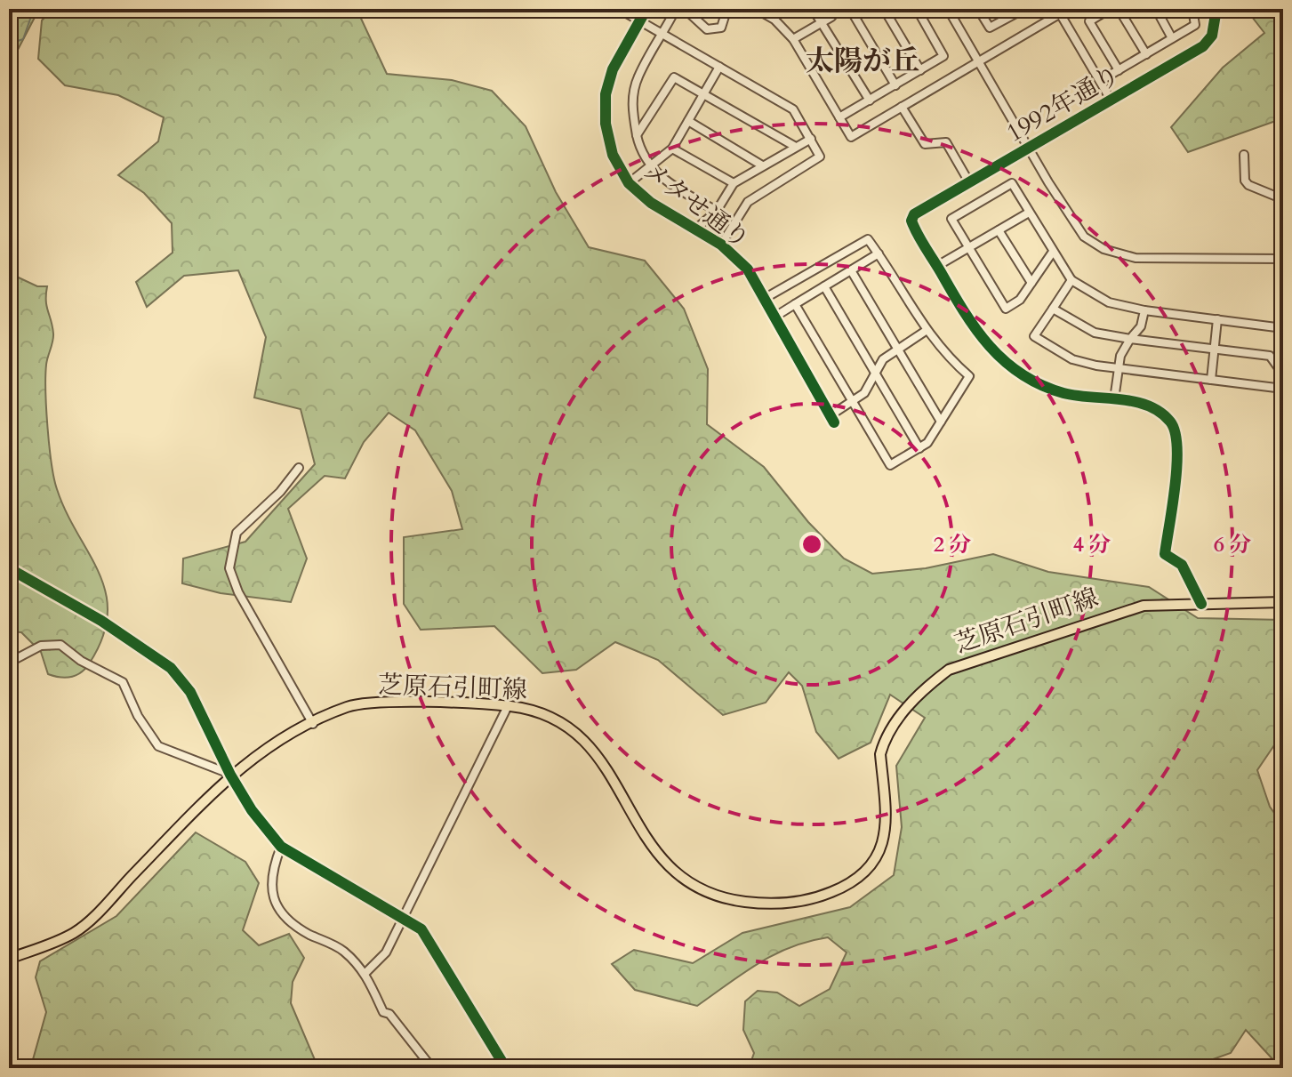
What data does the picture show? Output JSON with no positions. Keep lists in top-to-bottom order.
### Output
{
  "streets": {
    "main road": ["芝原石引町線"],
    "street": ["1992年通り", "メタせ通り"]
  },
  "districts": ["太陽が丘"],
  "rings": ["2 分", "4 分", "6 分"]
}
